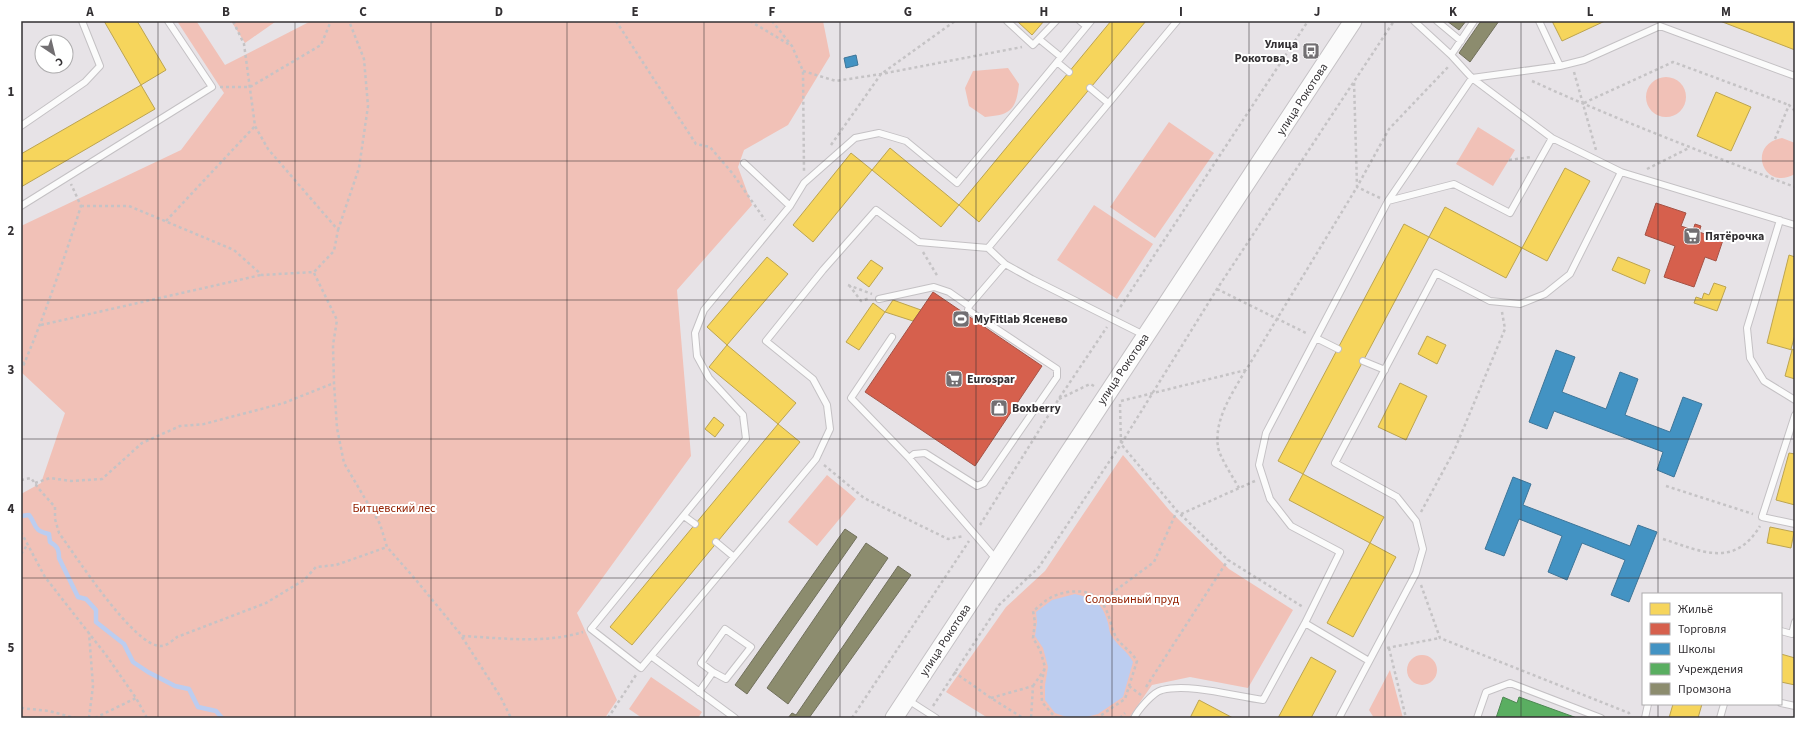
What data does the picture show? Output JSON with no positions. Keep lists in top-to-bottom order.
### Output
{
  "streets": {
    "street": ["улица Рокотова"]
  },
  "parks": ["Битцевский лес", "Соловьиный пруд"],
  "places": {
    "bus stop": ["Улица Рокотова, 8"],
    "supermarket": ["Пятёрочка", "Eurospar"],
    "sports": ["MyFitlab Ясенево"],
    "shop": ["Boxberry"]
  },
  "legend": [
    "Жильё",
    "Торговля",
    "Школы",
    "Учреждения",
    "Промзона"
  ],
  "north": "bottom right",
  "grid": {
    "columns": [
      "A",
      "B",
      "C",
      "D",
      "E",
      "F",
      "G",
      "H",
      "I",
      "J",
      "K",
      "L",
      "M"
    ],
    "rows": [
      "1",
      "2",
      "3",
      "4",
      "5"
    ]
  }
}
